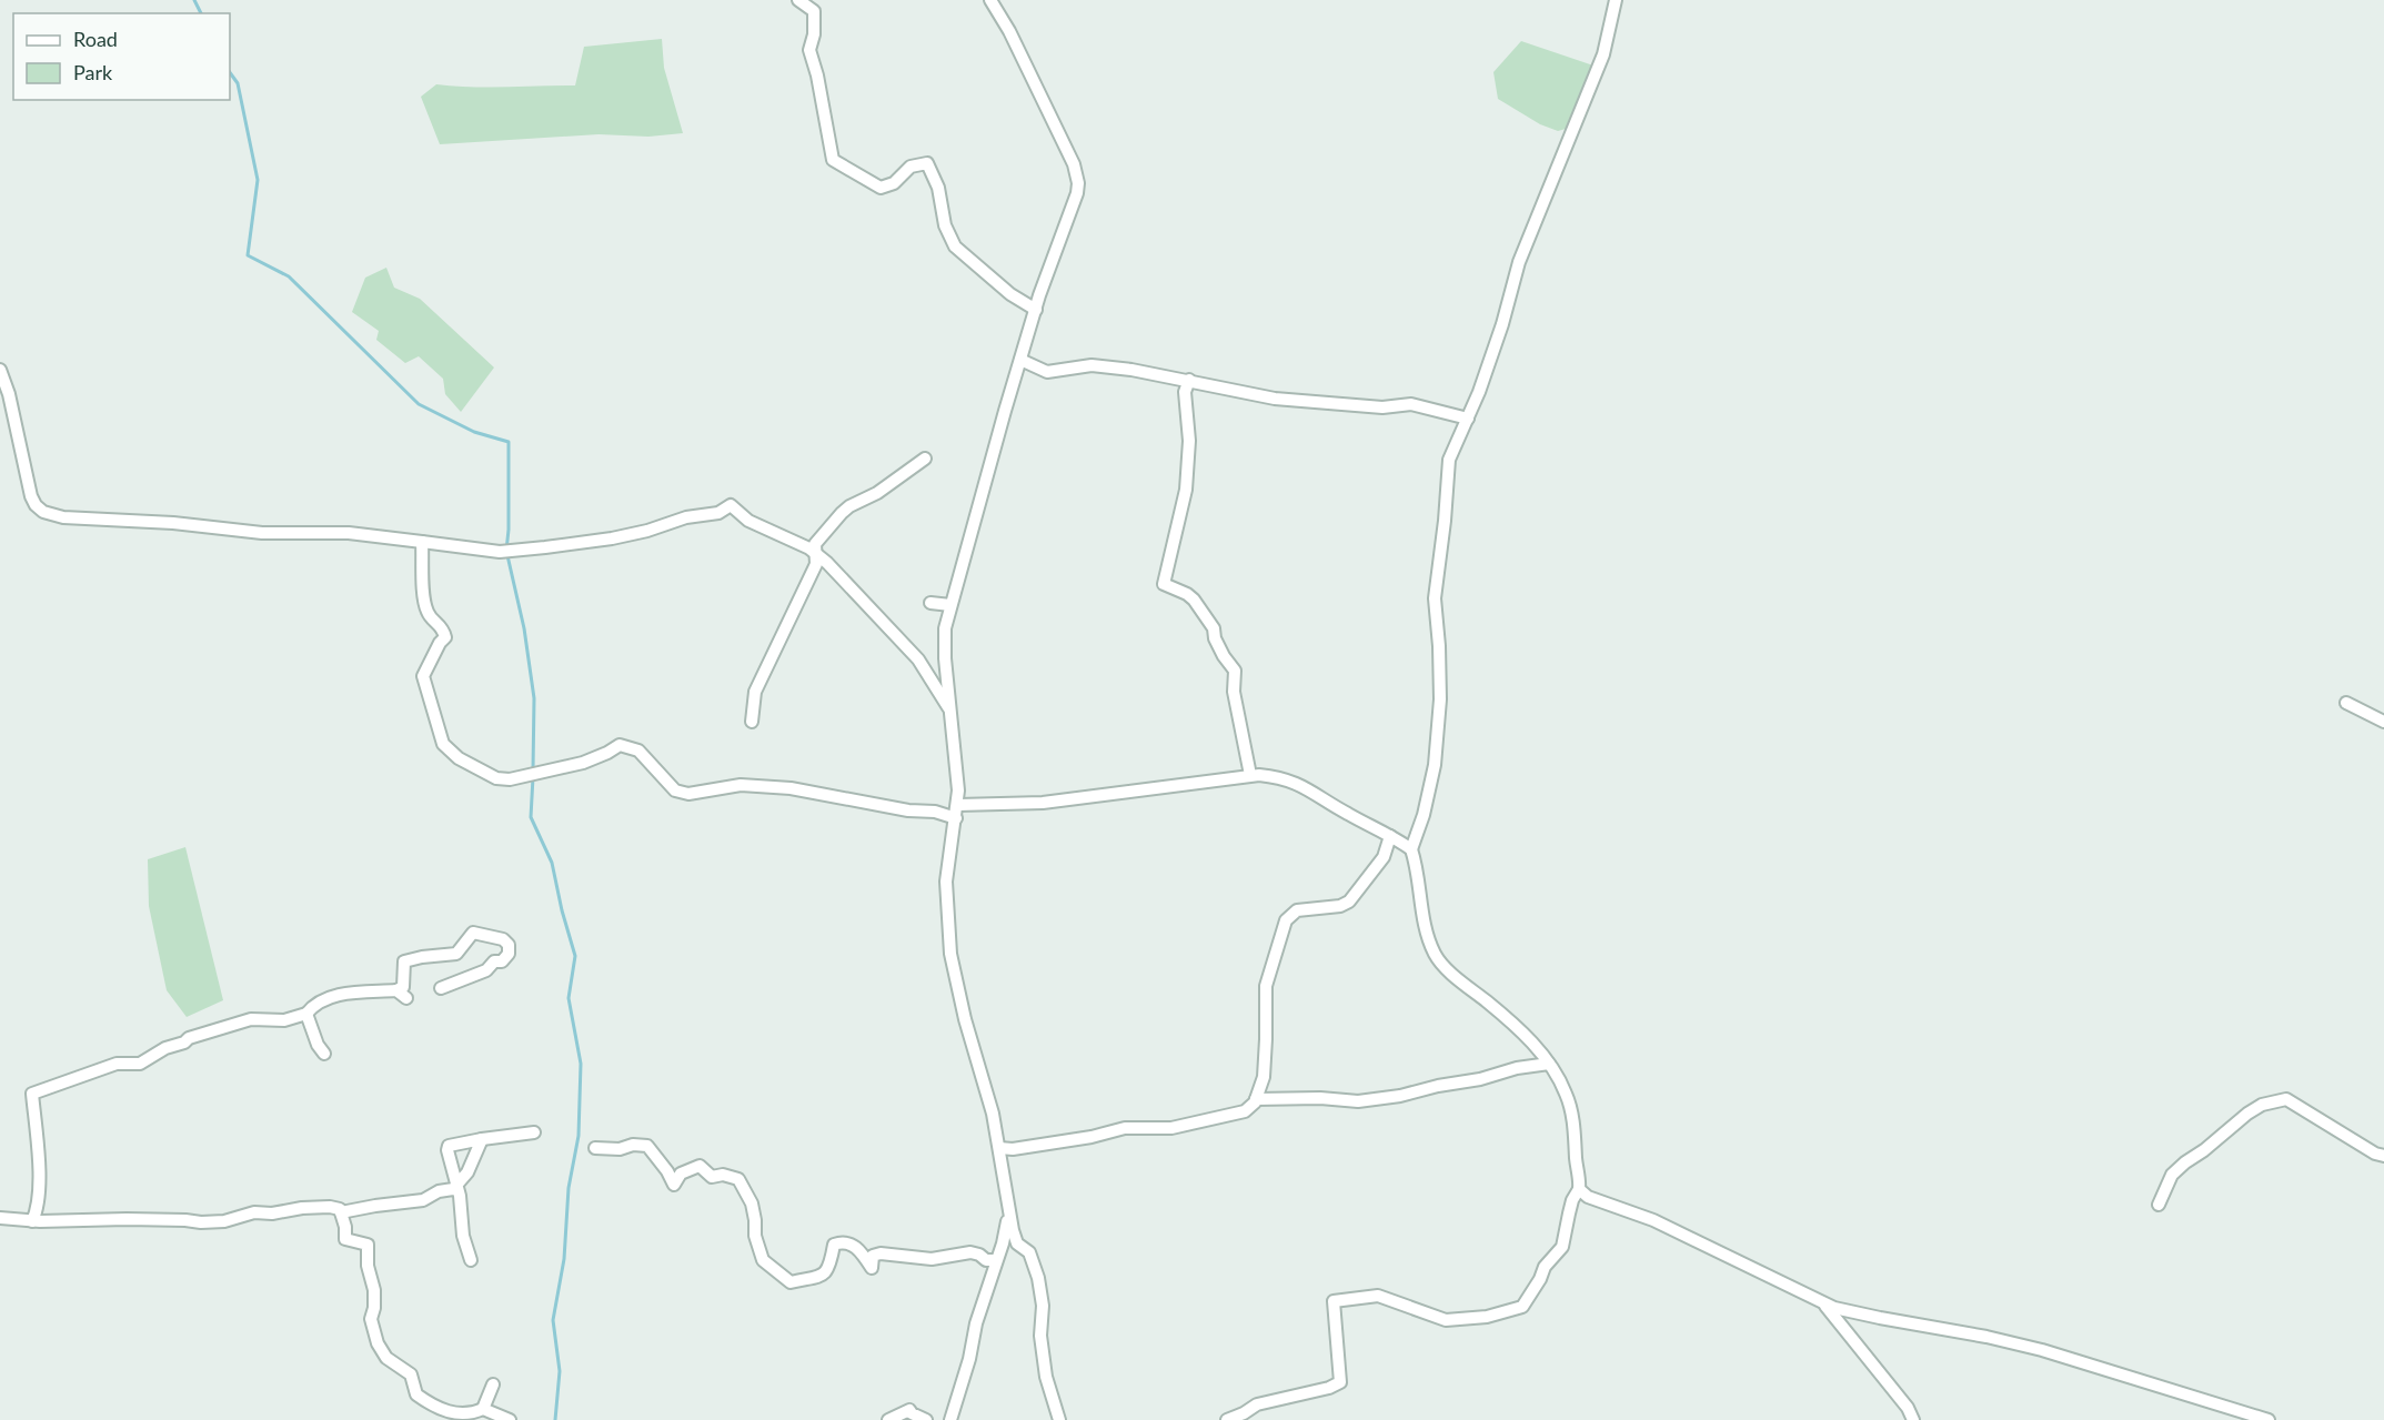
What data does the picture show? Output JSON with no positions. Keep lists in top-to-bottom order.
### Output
{
  "legend": ["Road", "Park"]
}
